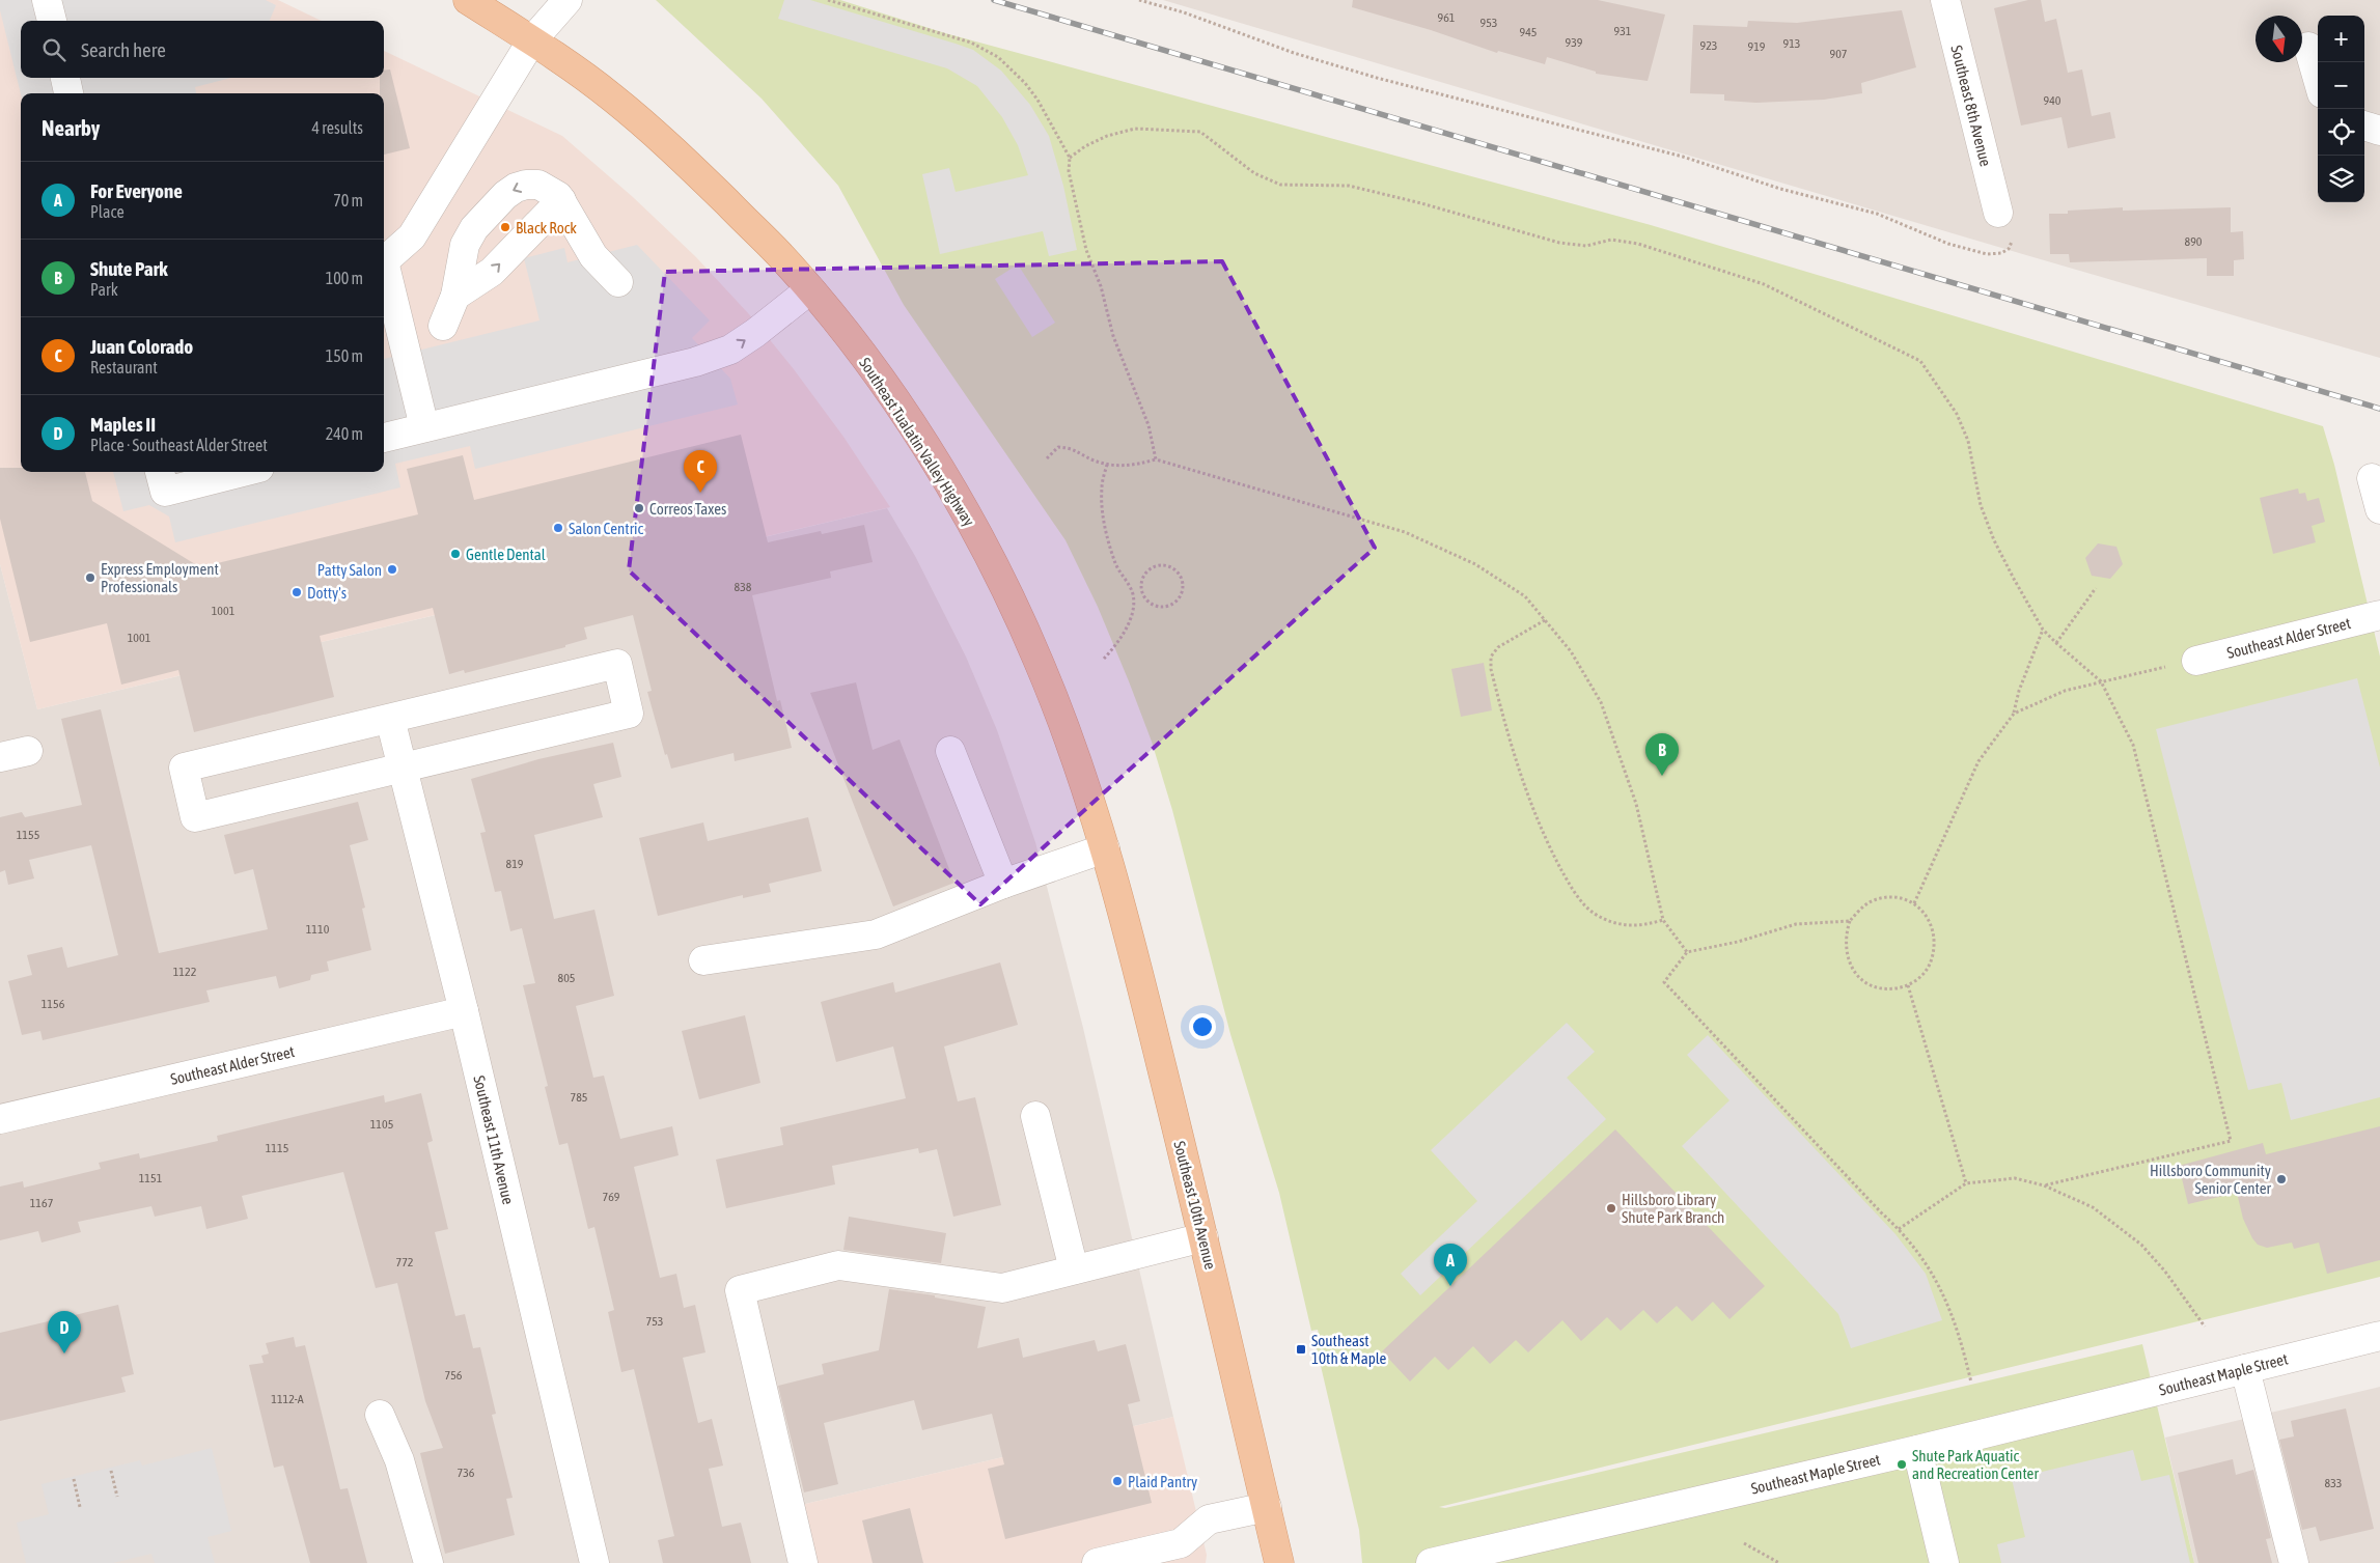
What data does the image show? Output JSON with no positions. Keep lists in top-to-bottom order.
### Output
{
  "streets": {
    "main road": ["Southeast Tualatin Valley Highway", "Southeast 10th Avenue"],
    "street": [
      "Southeast 8th Avenue",
      "Southeast Alder Street",
      "Southeast 11th Avenue",
      "Southeast Maple Street"
    ]
  },
  "crossings": [
    ["Southeast Tualatin Valley Highway", "Southeast 10th Avenue"],
    ["Southeast Alder Street", "Southeast 11th Avenue"]
  ],
  "places": {
    "other": [
      "Black Rock",
      "Correos Taxes",
      "Salon Centric",
      "Gentle Dental",
      "Patty Salon",
      "Express Employment Professionals",
      "Dotty's",
      "Hillsboro Community Senior Center",
      "Hillsboro Library Shute Park Branch",
      "Shute Park Aquatic and Recreation Center",
      "Plaid Pantry"
    ],
    "transit": ["Southeast 10th & Maple"]
  },
  "house_numbers": [
    "961",
    "953",
    "931",
    "945",
    "939",
    "913",
    "923",
    "919",
    "907",
    "940",
    "890",
    "838",
    "1001",
    "1001",
    "1155",
    "819",
    "1110",
    "1122",
    "805",
    "1156",
    "785",
    "1105",
    "1115",
    "1151",
    "769",
    "1167",
    "772",
    "753",
    "756",
    "1112-A",
    "736",
    "833"
  ],
  "north": "bottom",
  "page": {
    "map_buttons": ["+", "−"],
    "search": "Search here",
    "heading": ["Nearby", "4 results"],
    "list": [
      {
        "mark": "A",
        "name": "For Everyone",
        "note": "Place",
        "value": "70 m"
      },
      {
        "mark": "B",
        "name": "Shute Park",
        "note": "Park",
        "value": "100 m"
      },
      {
        "mark": "C",
        "name": "Juan Colorado",
        "note": "Restaurant",
        "value": "150 m"
      },
      {
        "mark": "D",
        "name": "Maples II",
        "note": "Place · Southeast Alder Street",
        "value": "240 m"
      }
    ],
    "pins": [
      "C",
      "B",
      "A",
      "D"
    ]
  }
}
